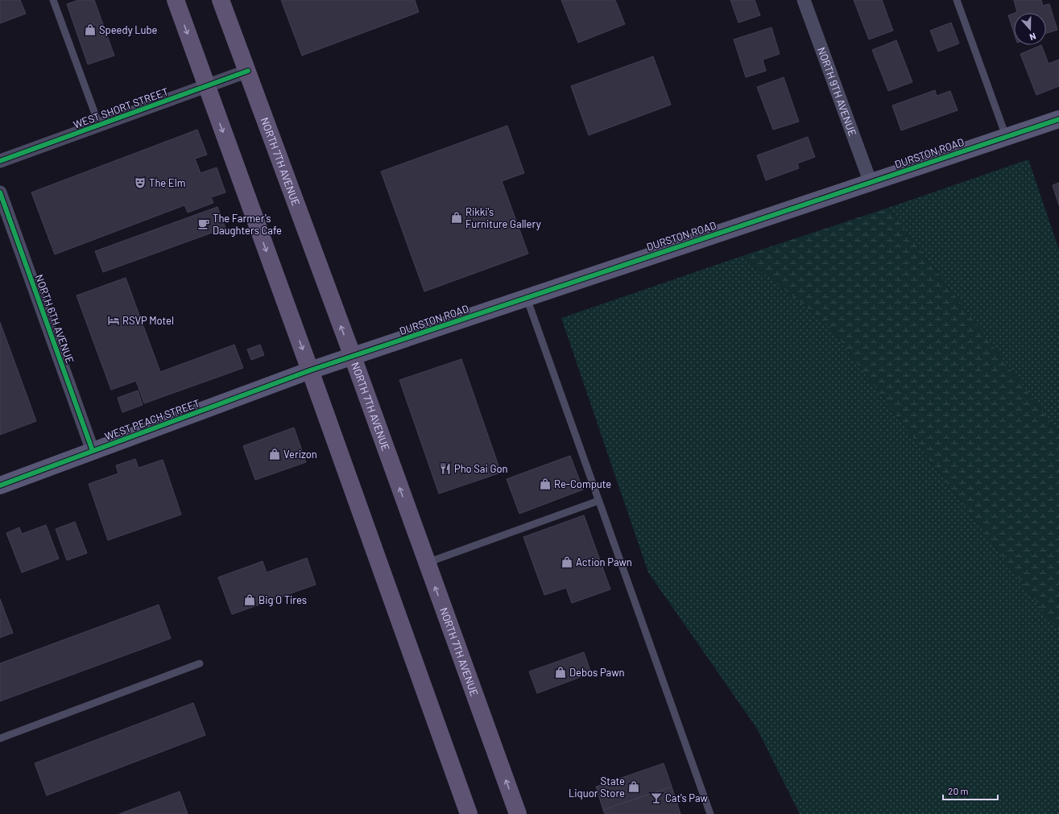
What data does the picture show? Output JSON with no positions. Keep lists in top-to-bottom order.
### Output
{
  "streets": {
    "main road": ["DURSTON ROAD", "NORTH 7TH AVENUE", "WEST PEACH STREET"],
    "street": ["NORTH 9TH AVENUE", "WEST SHORT STREET", "NORTH 6TH AVENUE"]
  },
  "crossings": [
    ["NORTH 9TH AVENUE", "DURSTON ROAD"],
    ["WEST SHORT STREET", "NORTH 7TH AVENUE"],
    ["DURSTON ROAD", "NORTH 7TH AVENUE"],
    ["DURSTON ROAD", "WEST PEACH STREET"],
    ["NORTH 6TH AVENUE", "WEST PEACH STREET"]
  ],
  "places": {
    "shop": [
      "Speedy Lube",
      "Rikki's Furniture Gallery",
      "Verizon",
      "Re-Compute",
      "Action Pawn",
      "Big O Tires",
      "Debos Pawn",
      "State Liquor Store"
    ],
    "theatre": ["The Elm"],
    "cafe": ["The Farmer's Daughters Cafe"],
    "hotel": ["RSVP Motel"],
    "restaurant": ["Pho Sai Gon"],
    "bar": ["Cat's Paw"]
  },
  "scale_bar": "20 m",
  "north": "bottom"
}
